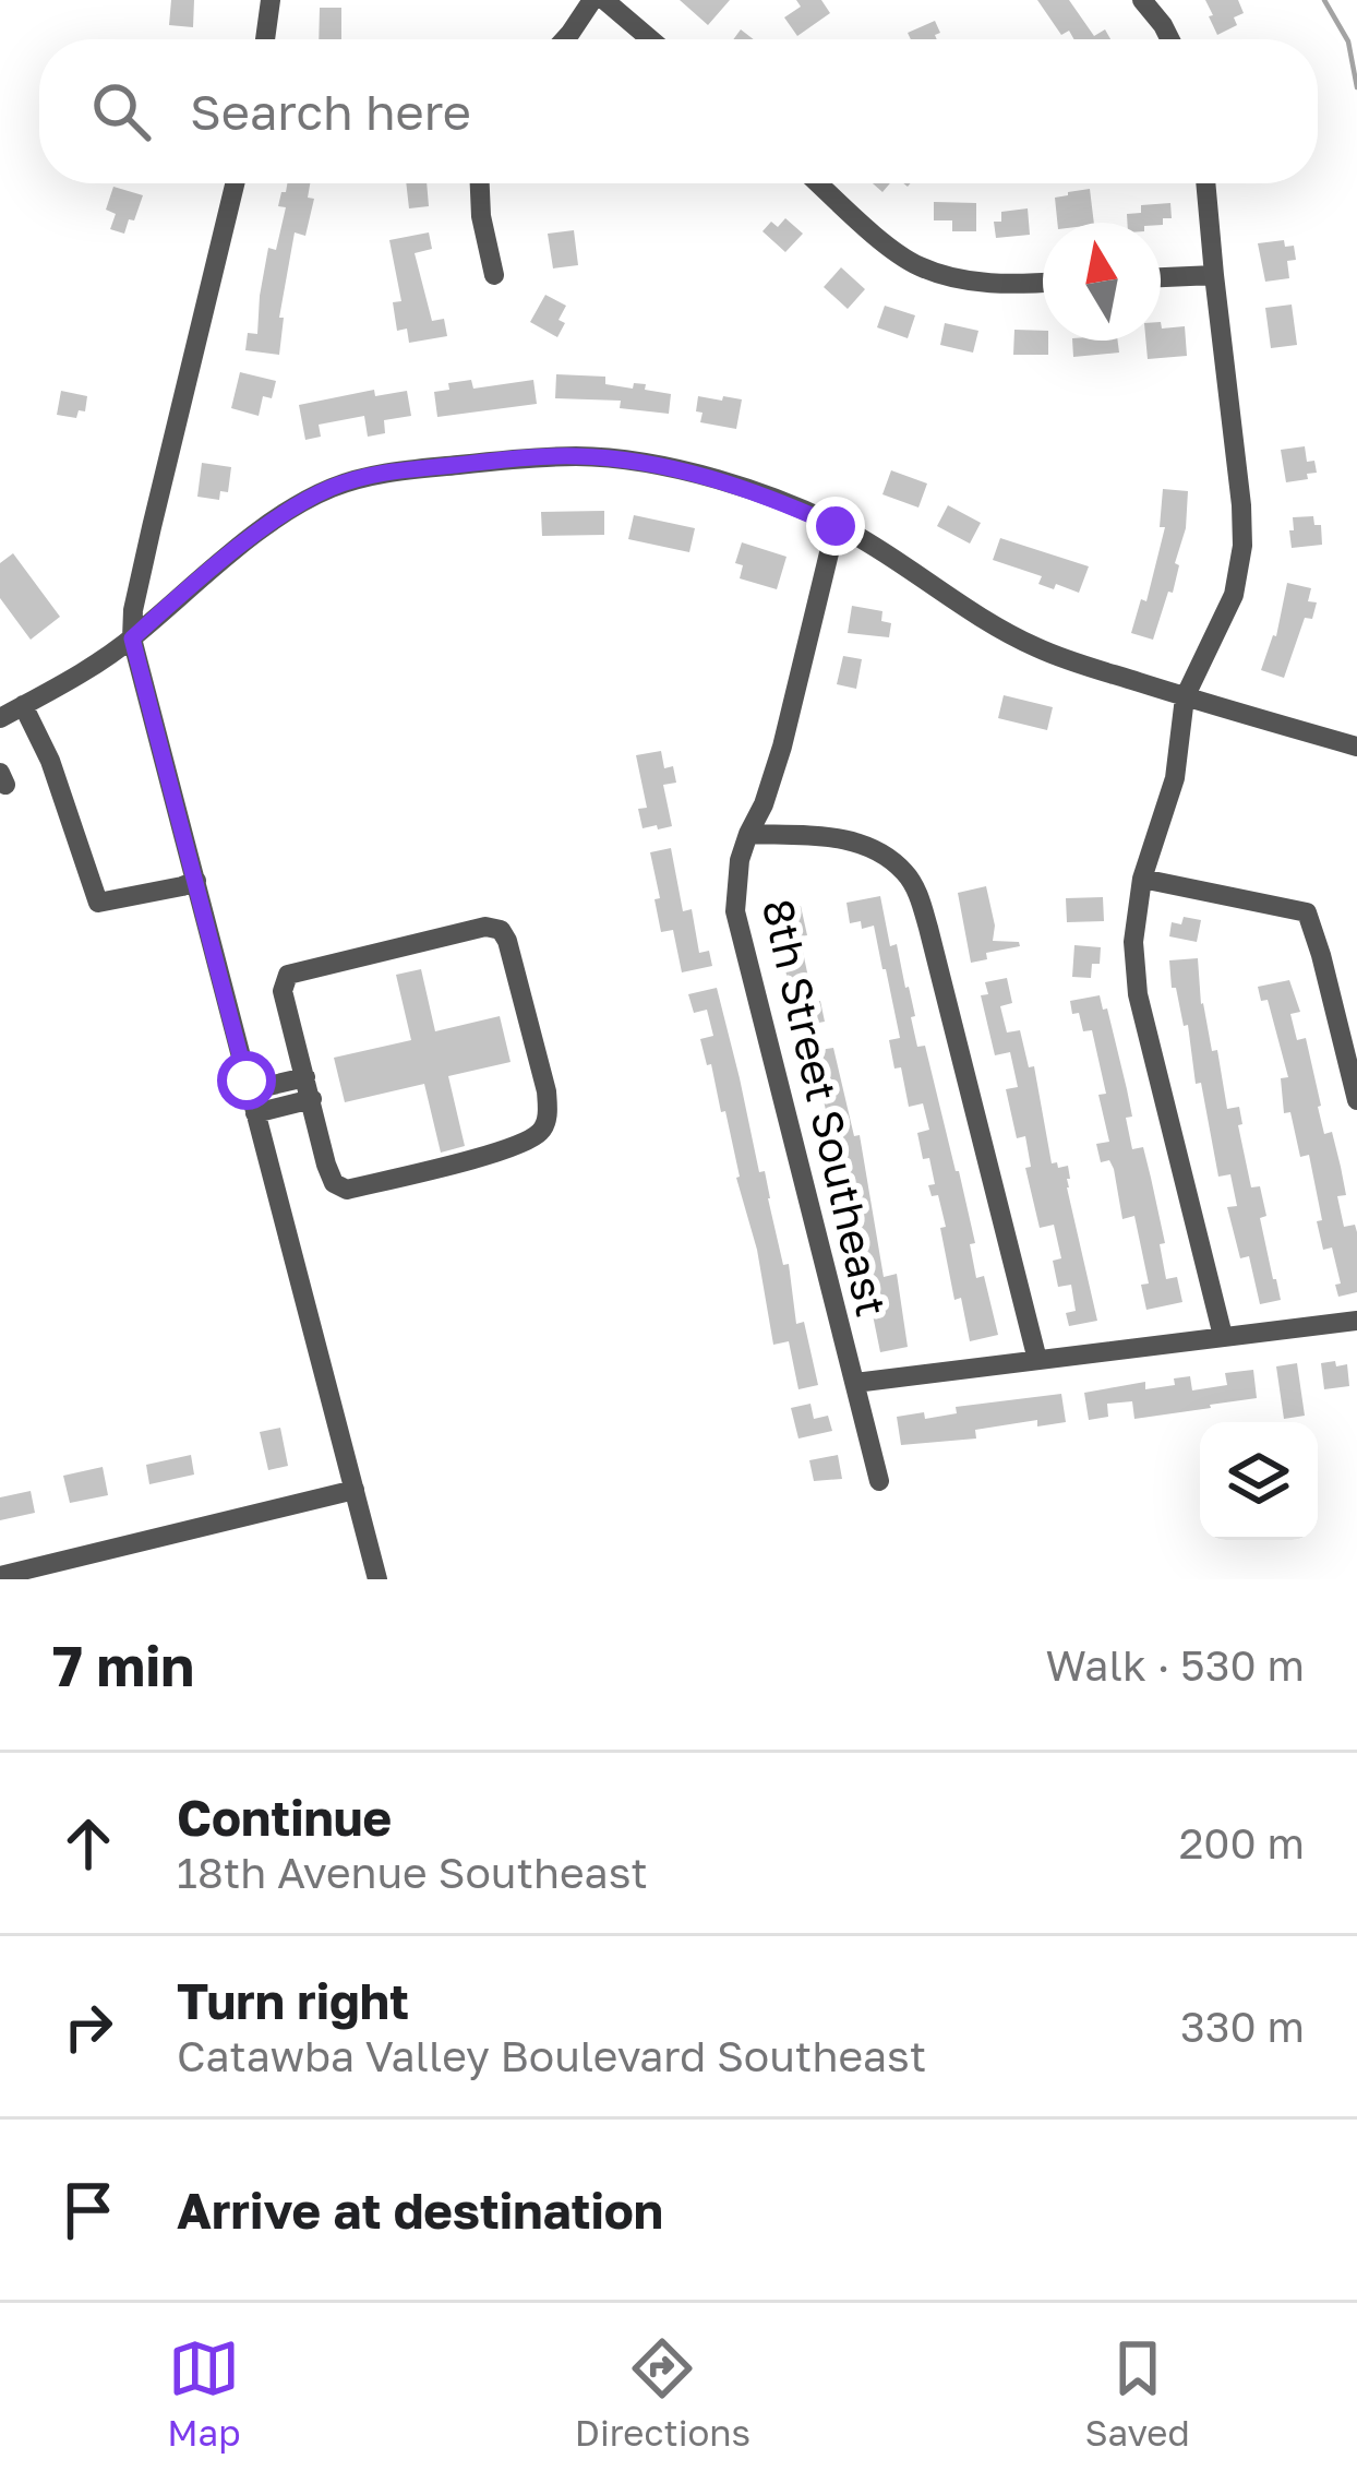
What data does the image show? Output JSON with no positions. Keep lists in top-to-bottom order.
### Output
{
  "streets": {
    "street": ["8th Street Southeast"]
  },
  "north": "top",
  "page": {
    "search": "Search here",
    "heading": ["7 min", "Walk · 530 m"],
    "list": [
      ["Continue", "18th Avenue Southeast", "200 m"],
      ["Turn right", "Catawba Valley Boulevard Southeast", "330 m"],
      "Arrive at destination"
    ],
    "nav": ["Map", "Directions", "Saved"]
  }
}
